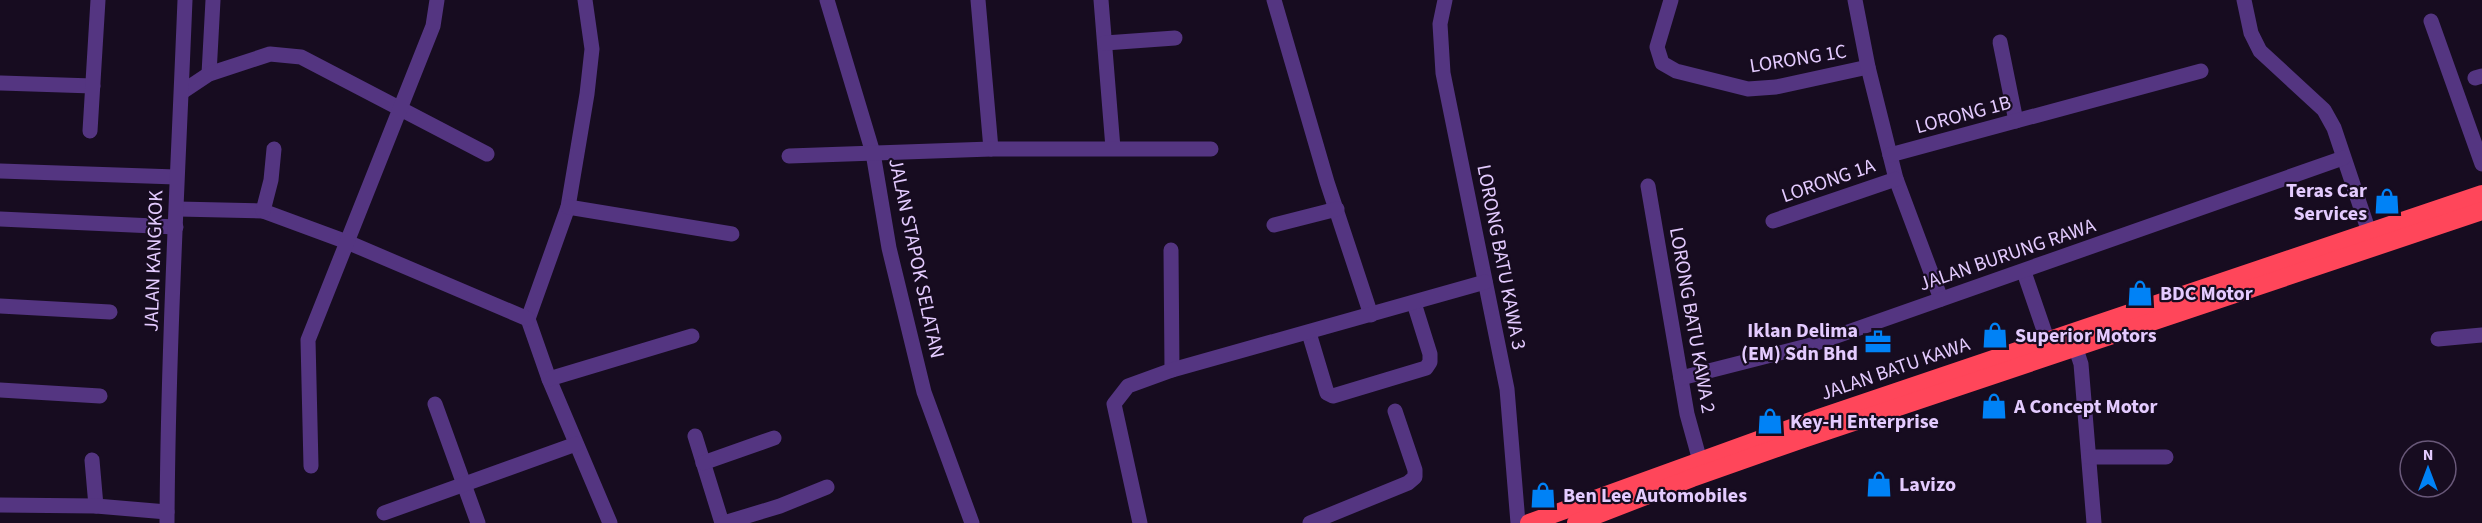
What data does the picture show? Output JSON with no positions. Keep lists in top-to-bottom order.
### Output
{
  "streets": {
    "highway": ["JALAN BATU KAWA"],
    "street": [
      "LORONG 1C",
      "LORONG 1B",
      "LORONG 1A",
      "JALAN BURUNG RAWA",
      "LORONG BATU KAWA 3",
      "JALAN STAPOK SELATAN",
      "JALAN KANGKOK",
      "LORONG BATU KAWA 2"
    ]
  },
  "crossings": [
    ["JALAN BURUNG RAWA", "LORONG BATU KAWA 2"],
    ["LORONG BATU KAWA 2", "JALAN BATU KAWA"]
  ],
  "places": {
    "shop": [
      "Teras Car Services",
      "BDC Motor",
      "Superior Motors",
      "A Concept Motor",
      "Key-H Enterprise",
      "Lavizo",
      "Ben Lee Automobiles"
    ],
    "office": ["Iklan Delima (EM) Sdn Bhd"]
  },
  "north": "top"
}
